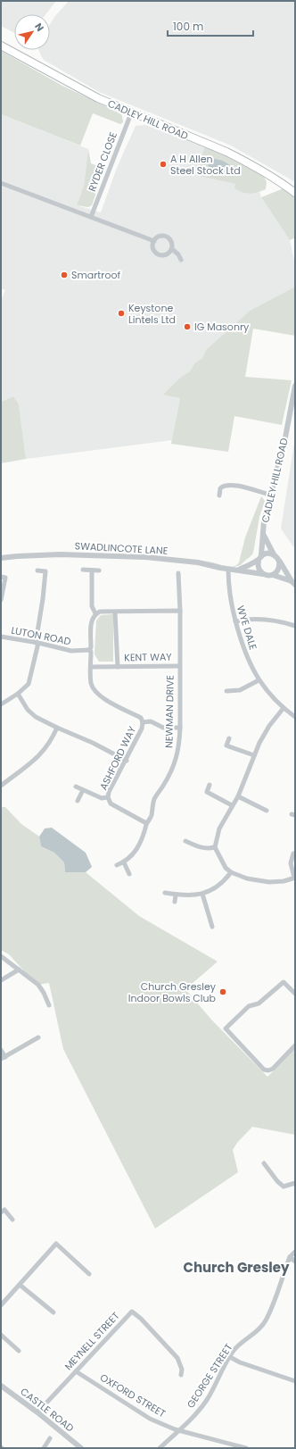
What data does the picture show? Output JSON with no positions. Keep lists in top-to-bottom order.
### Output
{
  "streets": {
    "main road": ["CADLEY HILL ROAD"],
    "street": [
      "RYDER CLOSE",
      "SWADLINCOTE LANE",
      "WYE DALE",
      "LUTON ROAD",
      "KENT WAY",
      "NEWMAN DRIVE",
      "ASHFORD WAY",
      "MEYNELL STREET",
      "GEORGE STREET",
      "OXFORD STREET",
      "CASTLE ROAD"
    ]
  },
  "crossings": [
    ["CADLEY HILL ROAD", "RYDER CLOSE"],
    ["CADLEY HILL ROAD", "SWADLINCOTE LANE"],
    ["SWADLINCOTE LANE", "WYE DALE"],
    ["KENT WAY", "NEWMAN DRIVE"],
    ["NEWMAN DRIVE", "ASHFORD WAY"],
    ["MEYNELL STREET", "OXFORD STREET"],
    ["MEYNELL STREET", "CASTLE ROAD"],
    ["GEORGE STREET", "OXFORD STREET"]
  ],
  "districts": ["Church Gresley"],
  "places": [
    "A H Allen Steel Stock Ltd",
    "Smartroof",
    "Keystone Lintels Ltd",
    "IG Masonry",
    "Church Gresley Indoor Bowls Club"
  ],
  "scale_bar": "100 m",
  "north": "top right"
}
